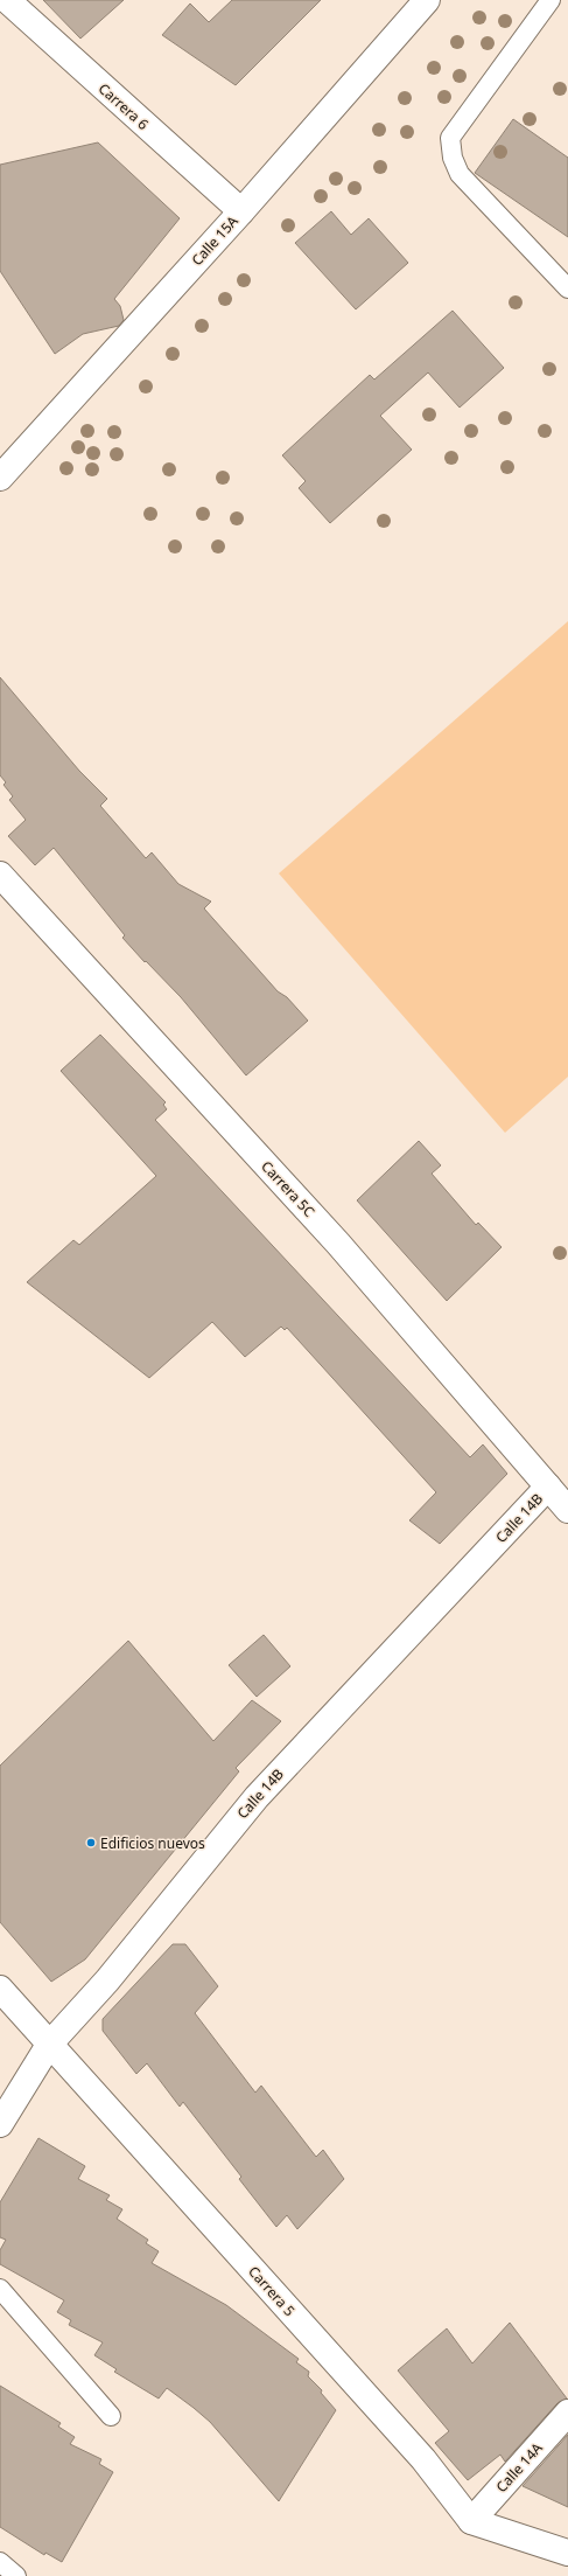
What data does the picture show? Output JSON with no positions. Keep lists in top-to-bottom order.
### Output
{
  "streets": {
    "street": [
      "Carrera 6",
      "Calle 15A",
      "Carrera 5C",
      "Calle 14B",
      "Carrera 5",
      "Calle 14A"
    ]
  },
  "crossings": [
    ["Carrera 6", "Calle 15A"],
    ["Carrera 5C", "Calle 14B"],
    ["Calle 14B", "Carrera 5"],
    ["Carrera 5", "Calle 14A"]
  ],
  "places": ["Edificios nuevos"]
}
